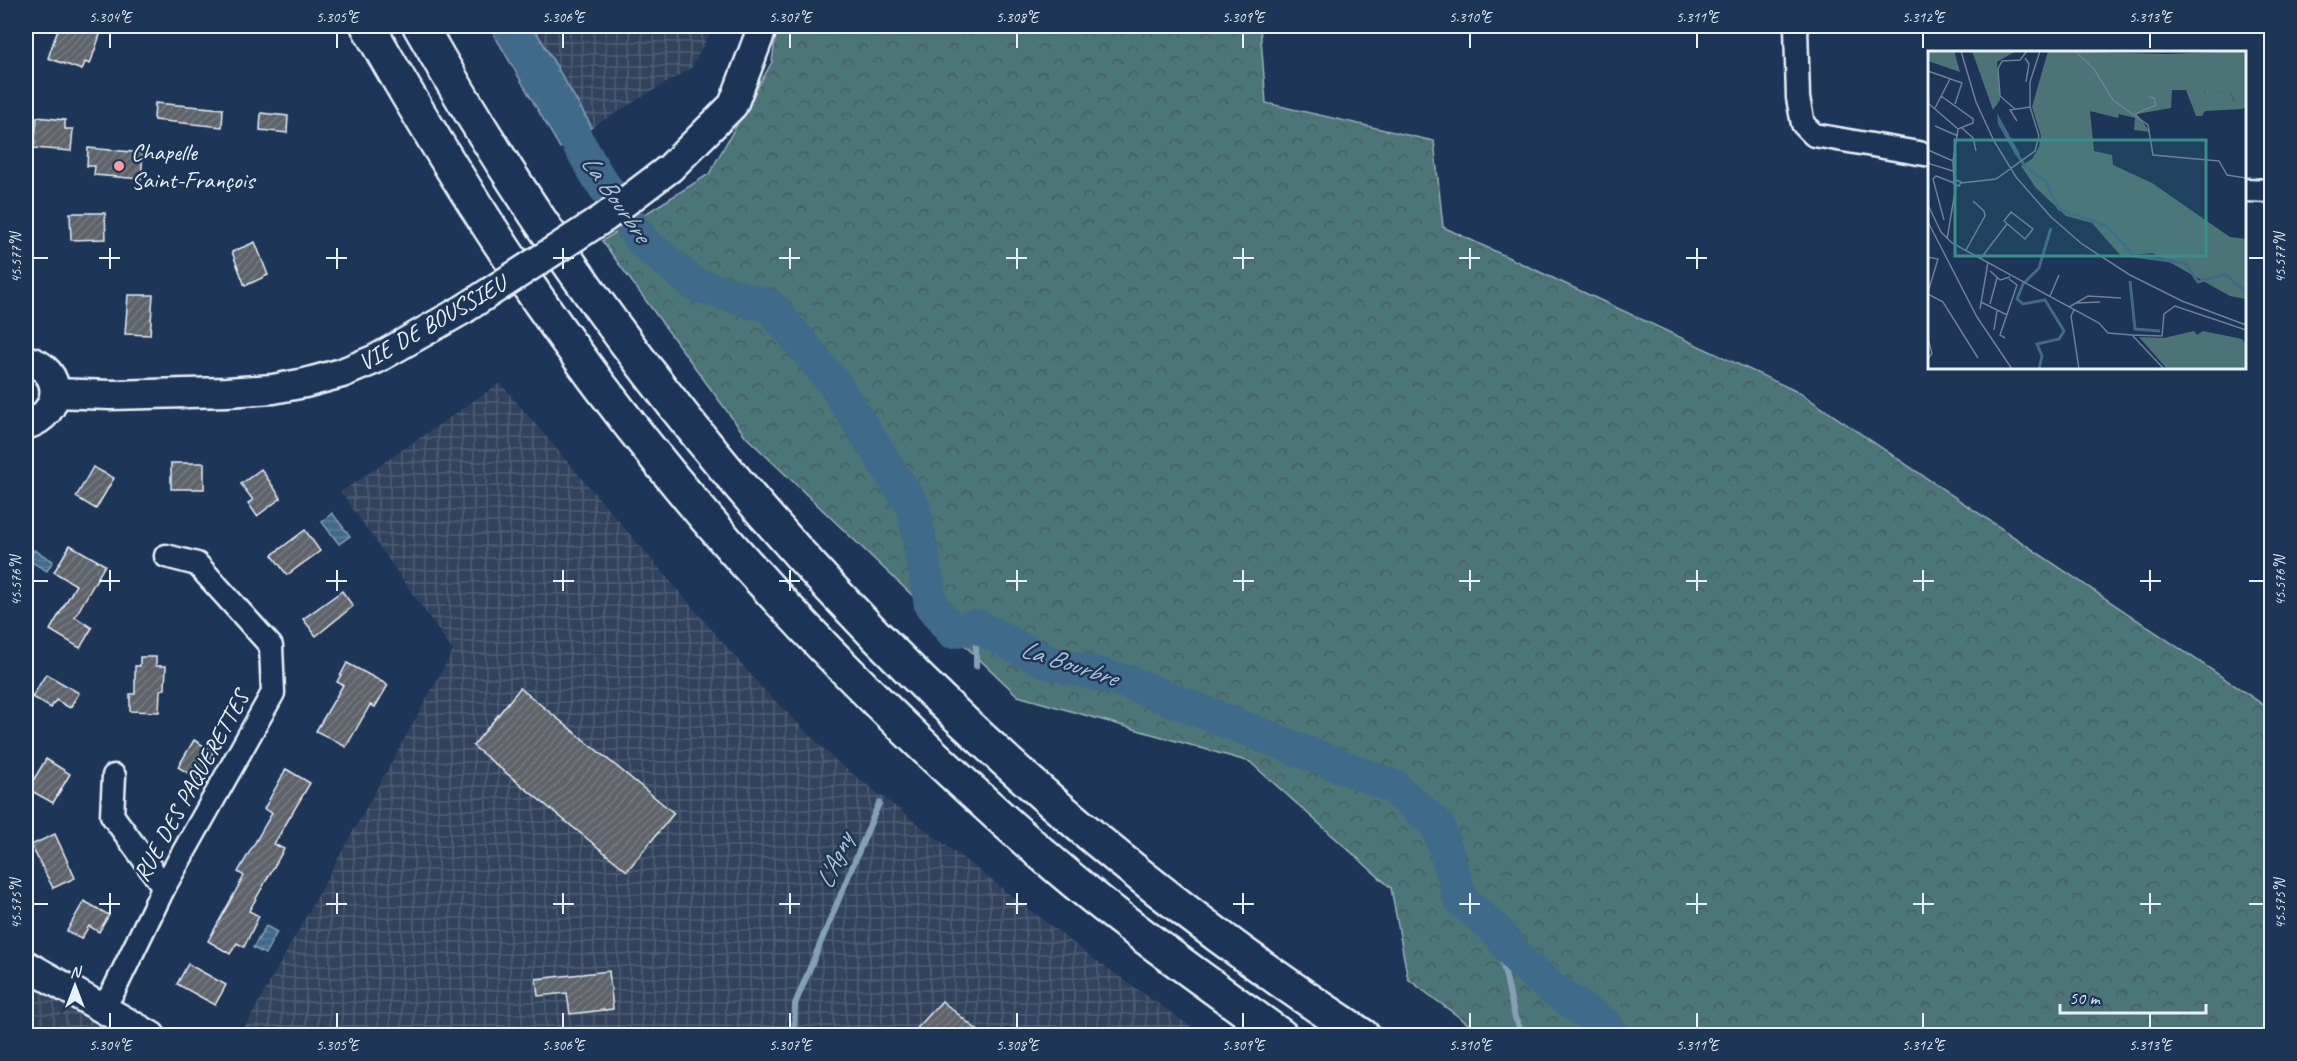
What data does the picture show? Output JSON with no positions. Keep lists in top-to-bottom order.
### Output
{
  "streets": {
    "street": ["VIE DE BOUSSIEU", "RUE DES PAQUERETTES"]
  },
  "water": ["La Bourbre", "L'Agny"],
  "places": ["Chapelle Saint-François"],
  "scale_bar": "50 m",
  "north": "top",
  "coordinates": [
    "5.304°E",
    "5.305°E",
    "5.306°E",
    "5.307°E",
    "5.308°E",
    "5.309°E",
    "5.310°E",
    "5.311°E",
    "5.312°E",
    "5.313°E",
    "45.577°N",
    "45.576°N",
    "45.575°N"
  ]
}
